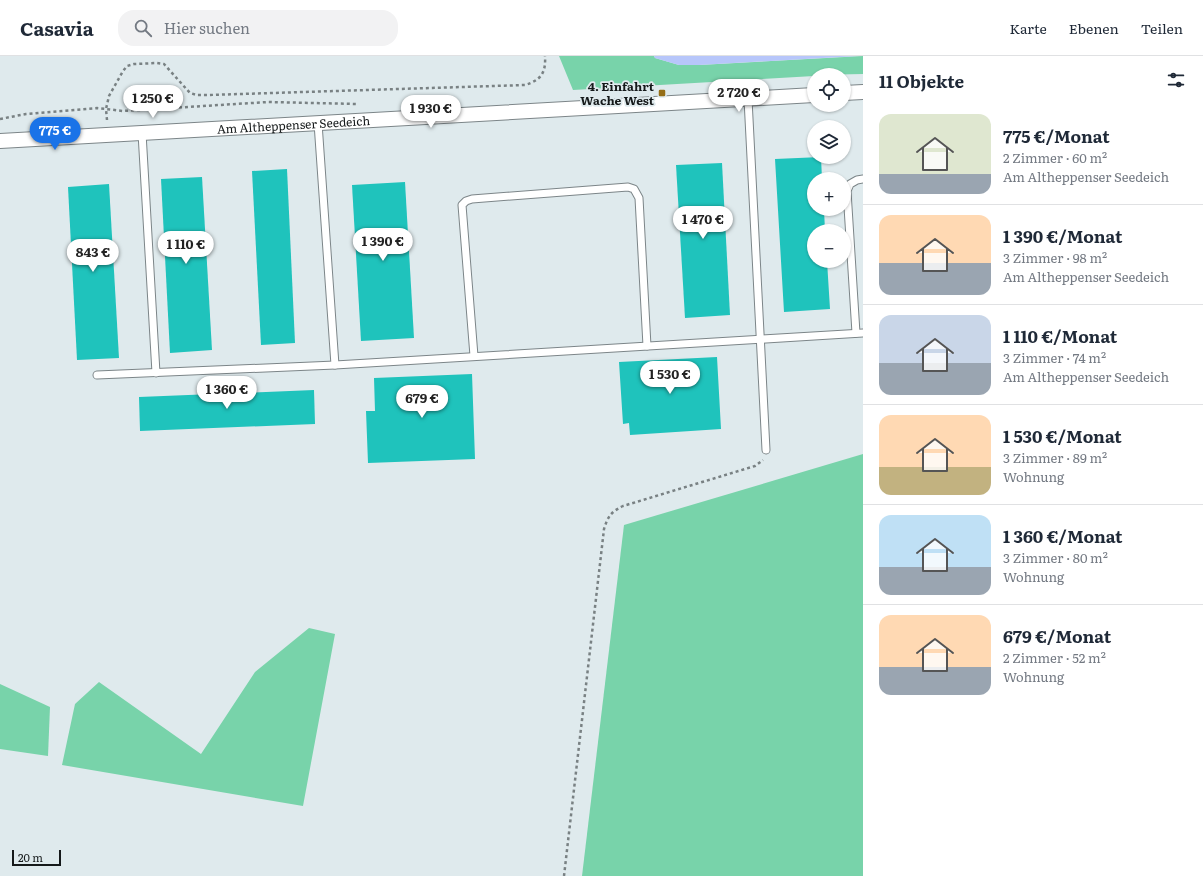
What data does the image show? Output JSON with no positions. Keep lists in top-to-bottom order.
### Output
{
  "streets": {
    "street": ["Am Altheppenser Seedeich"]
  },
  "places": {
    "transit": ["4. Einfahrt Wache West"]
  },
  "scale_bar": "20 m",
  "page": {
    "header": "Casavia",
    "search": "Hier suchen",
    "nav": ["Karte", "Ebenen", "Teilen"],
    "heading": "11 Objekte",
    "map_buttons": ["+", "−"],
    "price": [
      "2 720 €",
      "1 250 €",
      "1 930 €",
      "775 €",
      "1 470 €",
      "1 390 €",
      "1 110 €",
      "843 €",
      "1 530 €",
      "1 360 €",
      "679 €"
    ],
    "list": [
      {
        "name": "775 €/Monat",
        "note": "2 Zimmer · 60 m² · Am Altheppenser Seedeich"
      },
      {
        "name": "1 390 €/Monat",
        "note": "3 Zimmer · 98 m² · Am Altheppenser Seedeich"
      },
      {
        "name": "1 110 €/Monat",
        "note": "3 Zimmer · 74 m² · Am Altheppenser Seedeich"
      },
      {
        "name": "1 530 €/Monat",
        "note": "3 Zimmer · 89 m² · Wohnung"
      },
      {
        "name": "1 360 €/Monat",
        "note": "3 Zimmer · 80 m² · Wohnung"
      },
      {
        "name": "679 €/Monat",
        "note": "2 Zimmer · 52 m² · Wohnung"
      }
    ],
    "scale": "20 m"
  }
}
